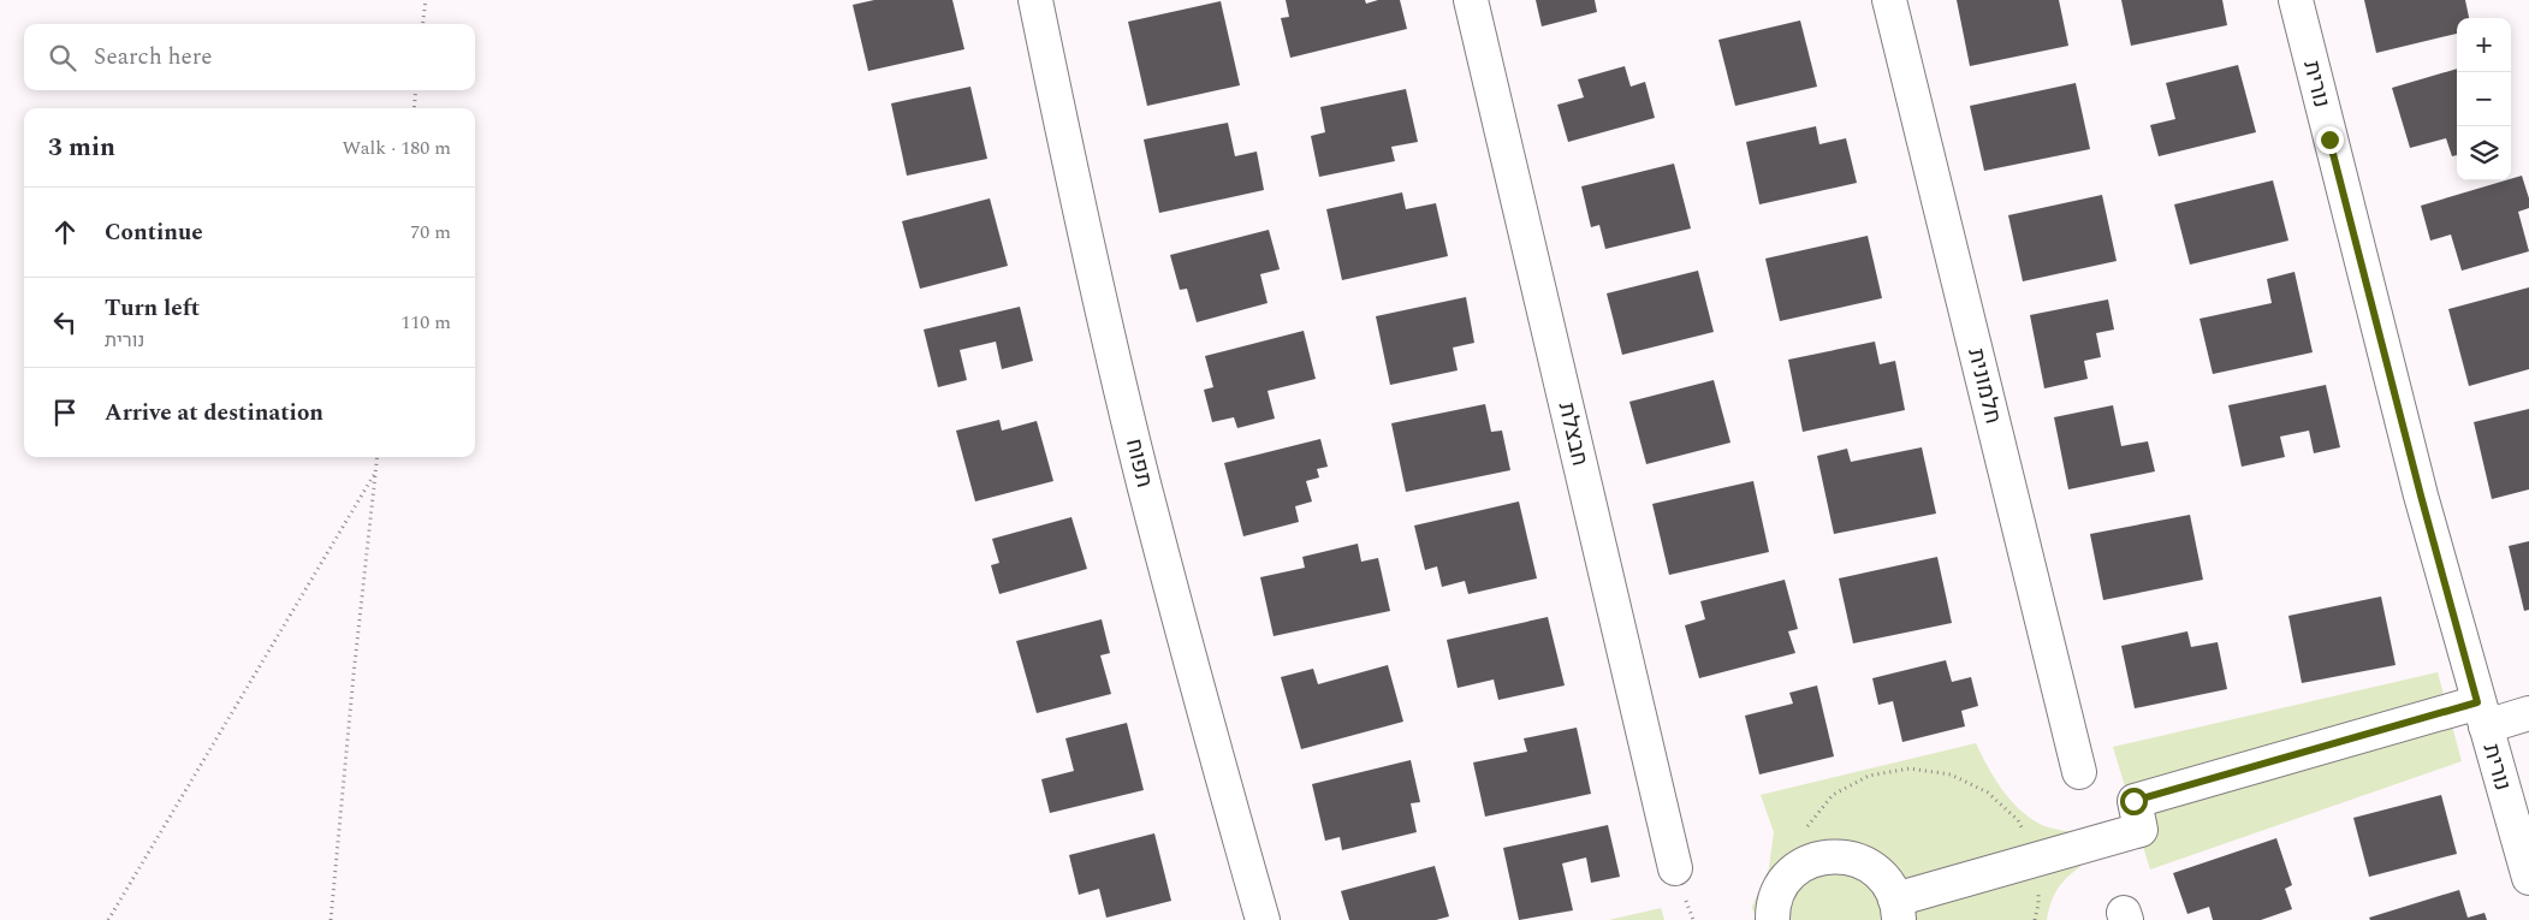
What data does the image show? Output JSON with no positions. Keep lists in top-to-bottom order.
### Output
{
  "streets": {
    "street": [
      "נורית",
      "חלמונית",
      "חבצלת",
      "תפוח"
    ]
  },
  "page": {
    "map_buttons": ["+", "−"],
    "search": "Search here",
    "heading": ["3 min", "Walk · 180 m"],
    "list": [
      ["Continue", "70 m"],
      ["Turn left", "נורית", "110 m"],
      "Arrive at destination"
    ]
  }
}
